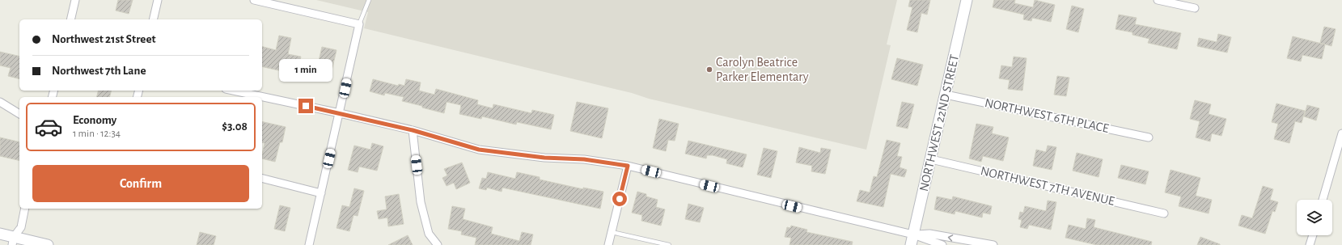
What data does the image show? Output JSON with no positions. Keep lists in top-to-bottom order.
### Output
{
  "streets": {
    "street": ["NORTHWEST 6TH PLACE", "NORTHWEST 22ND STREET", "NORTHWEST 7TH AVENUE"]
  },
  "crossings": [
    ["NORTHWEST 6TH PLACE", "NORTHWEST 22ND STREET"],
    ["NORTHWEST 22ND STREET", "NORTHWEST 7TH AVENUE"]
  ],
  "places": ["Carolyn Beatrice Parker Elementary"],
  "page": {
    "banner": ["Northwest 21st Street", "Northwest 7th Lane"],
    "bubble": "1 min",
    "list": [
      {
        "name": "Economy",
        "note": "1 min · 12:34",
        "value": "$3.08"
      }
    ],
    "buttons": "Confirm"
  }
}
